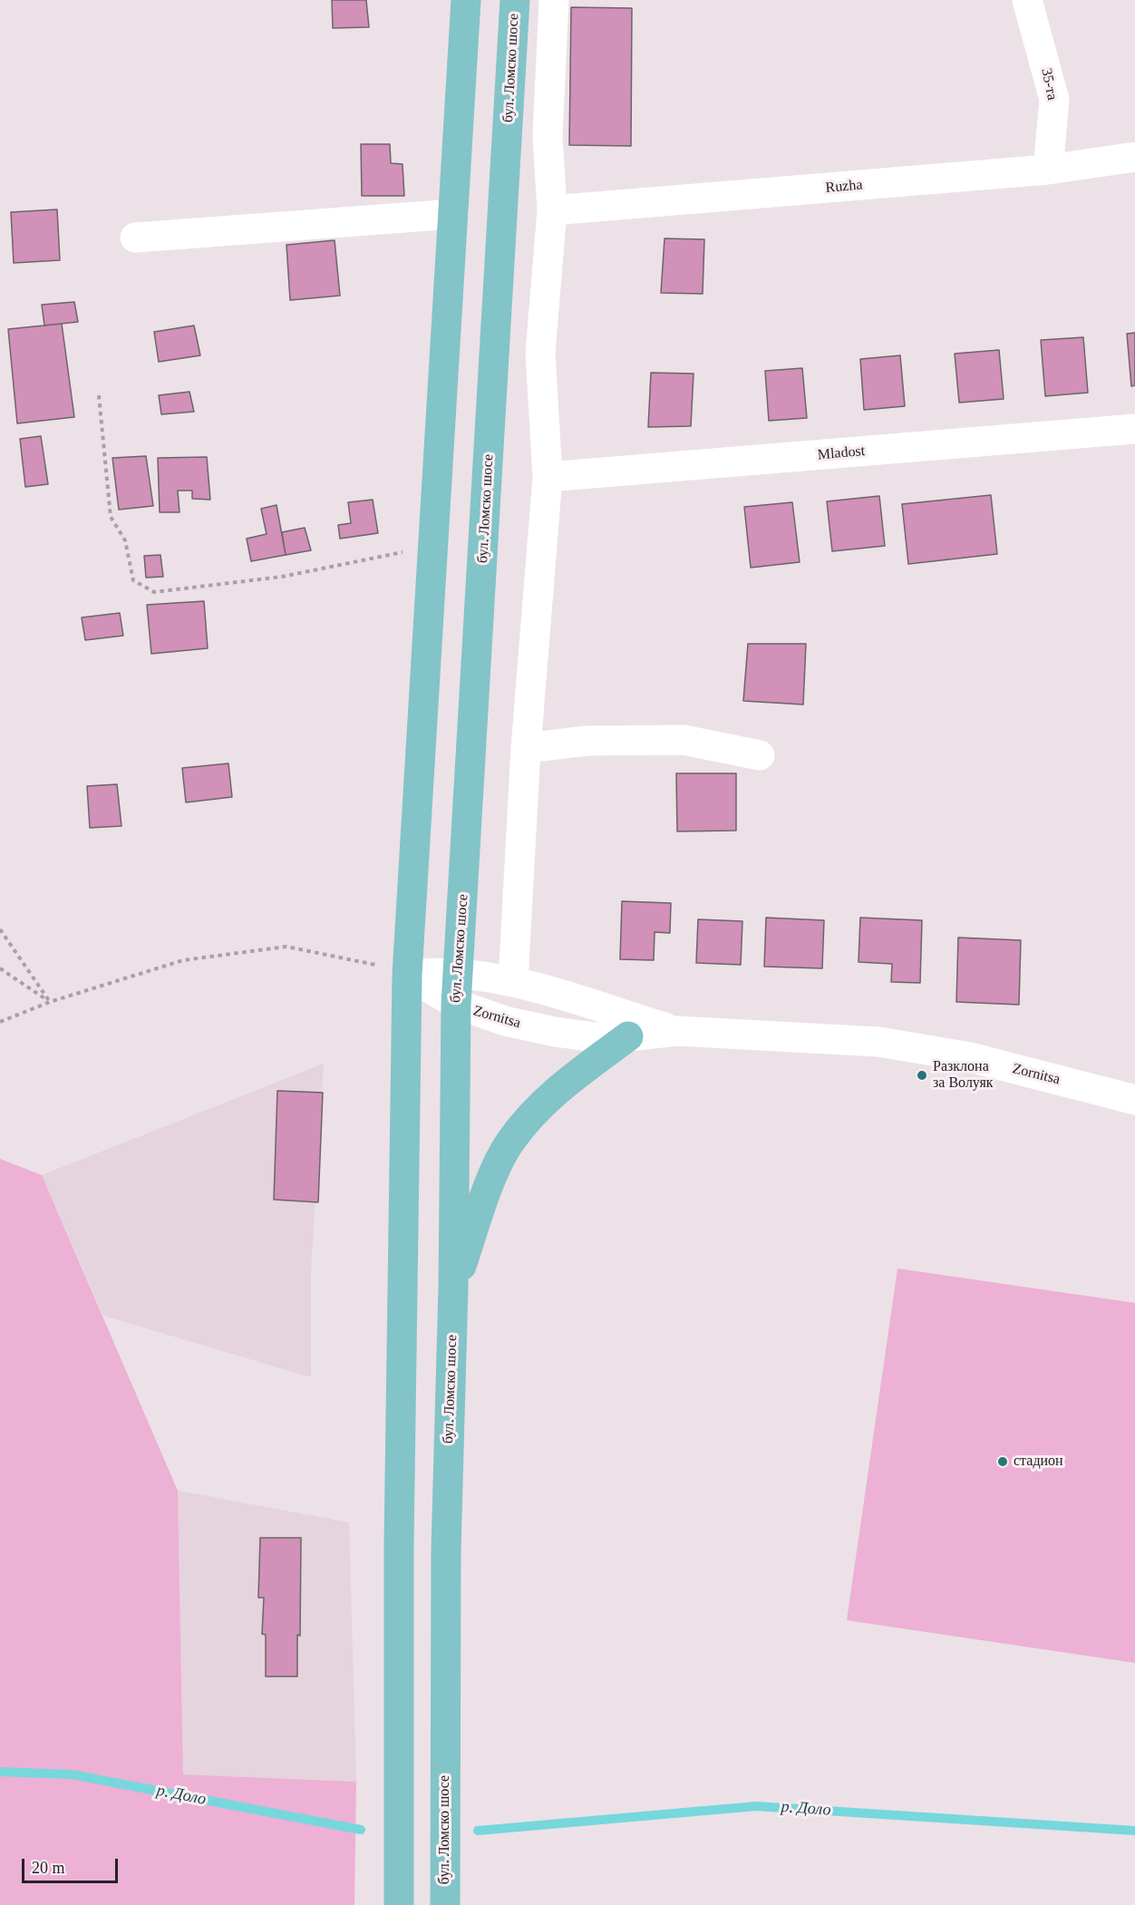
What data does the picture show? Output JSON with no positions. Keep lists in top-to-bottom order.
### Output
{
  "streets": {
    "main road": ["бул. Ломско шосе"],
    "street": [
      "35-та",
      "Ruzha",
      "Mladost",
      "Zornitsa"
    ]
  },
  "crossings": [
    ["бул. Ломско шосе", "Zornitsa"],
    ["35-та", "Ruzha"]
  ],
  "water": ["р. Доло"],
  "places": ["Разклона за Волуяк", "стадион"],
  "scale_bar": "20 m"
}
